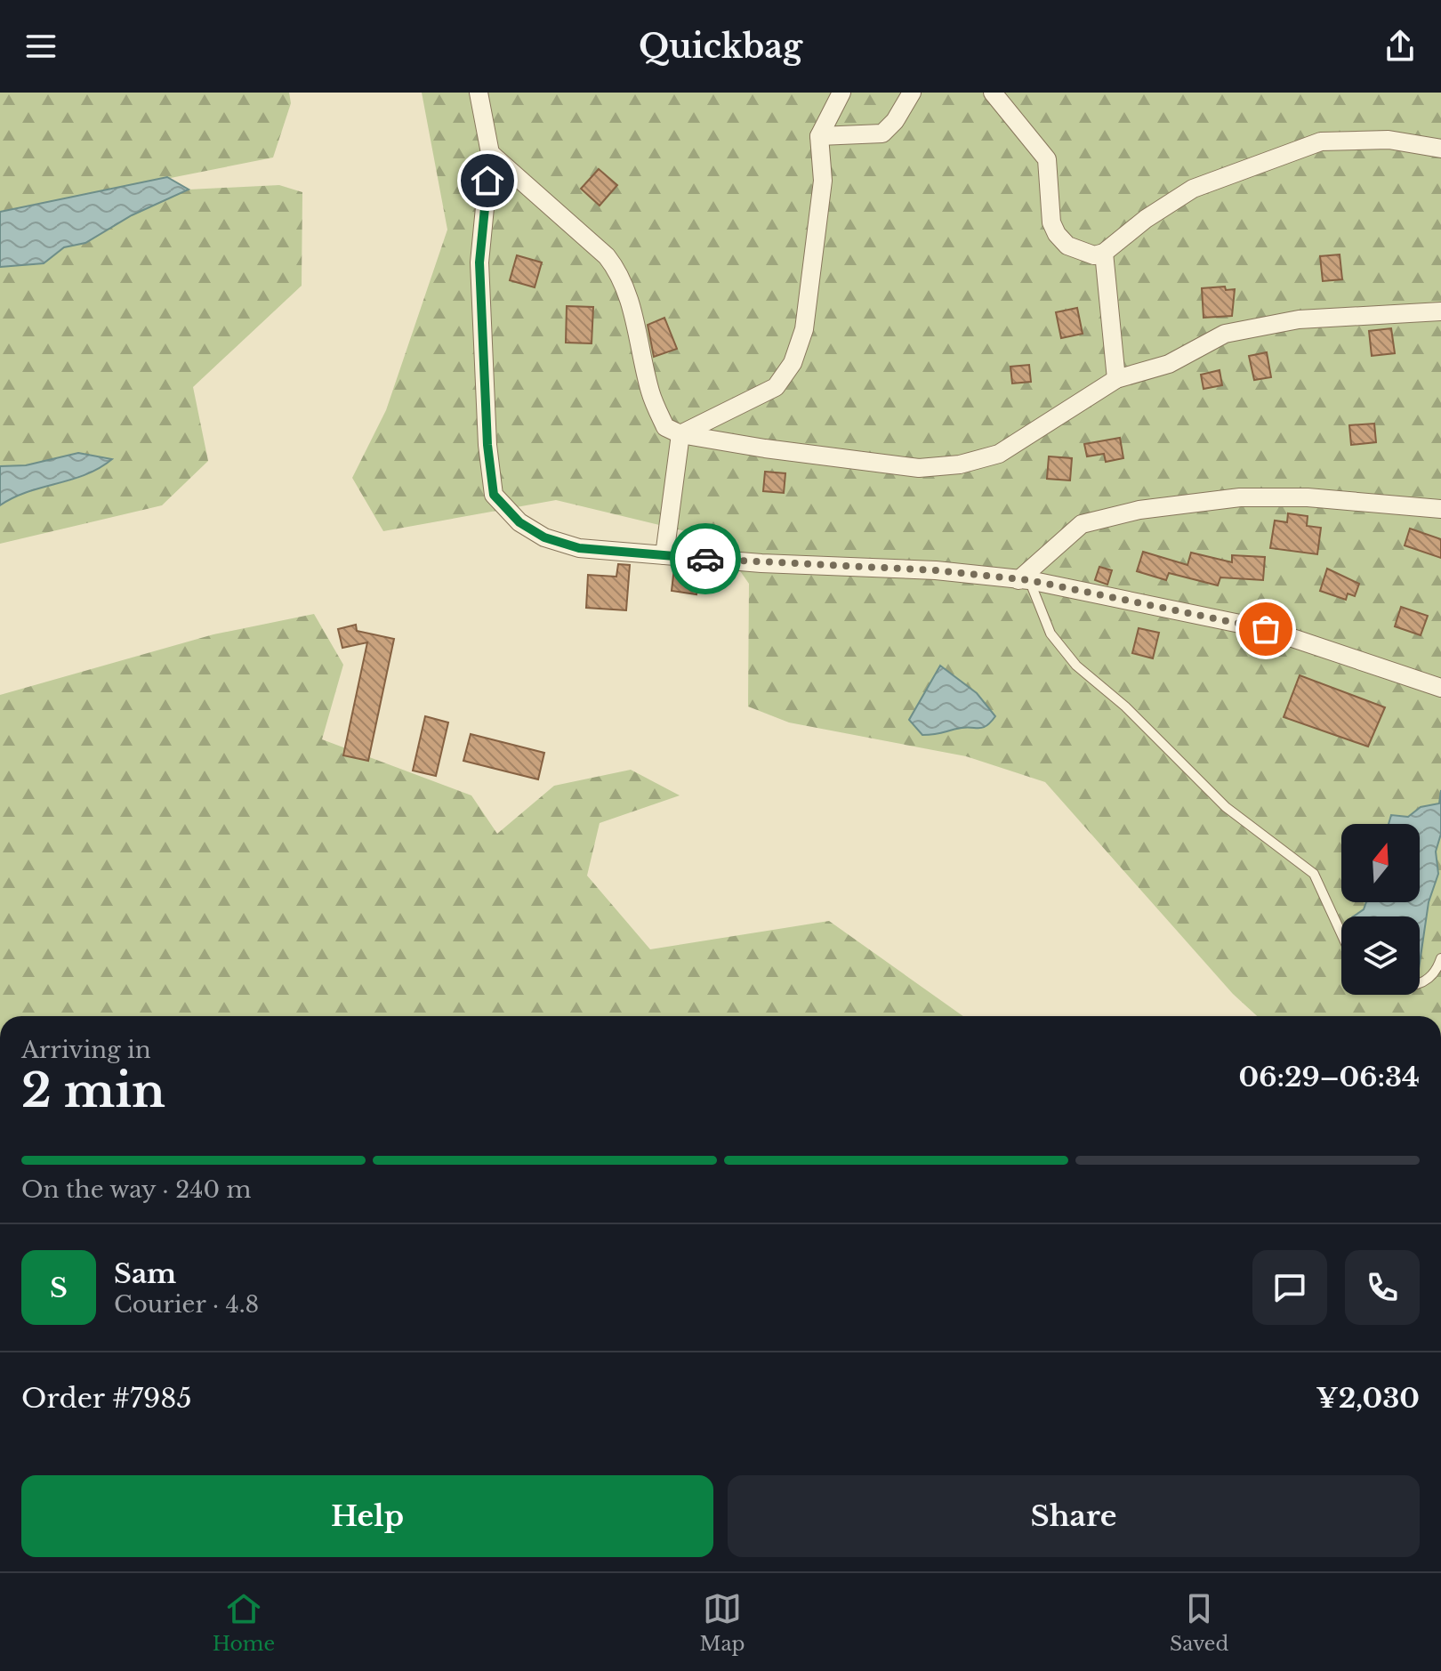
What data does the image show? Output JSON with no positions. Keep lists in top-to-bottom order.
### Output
{
  "north": "top",
  "page": {
    "header": "Quickbag",
    "heading": ["2 min", "Arriving in", "06:29–06:34"],
    "panel": [
      "Sam",
      "Courier · 4.8",
      "Order #7985",
      "¥2,030"
    ],
    "bar": "On the way · 240 m",
    "round": "S",
    "buttons": ["Help", "Share"],
    "tabs": ["Home", "Map", "Saved"]
  }
}
